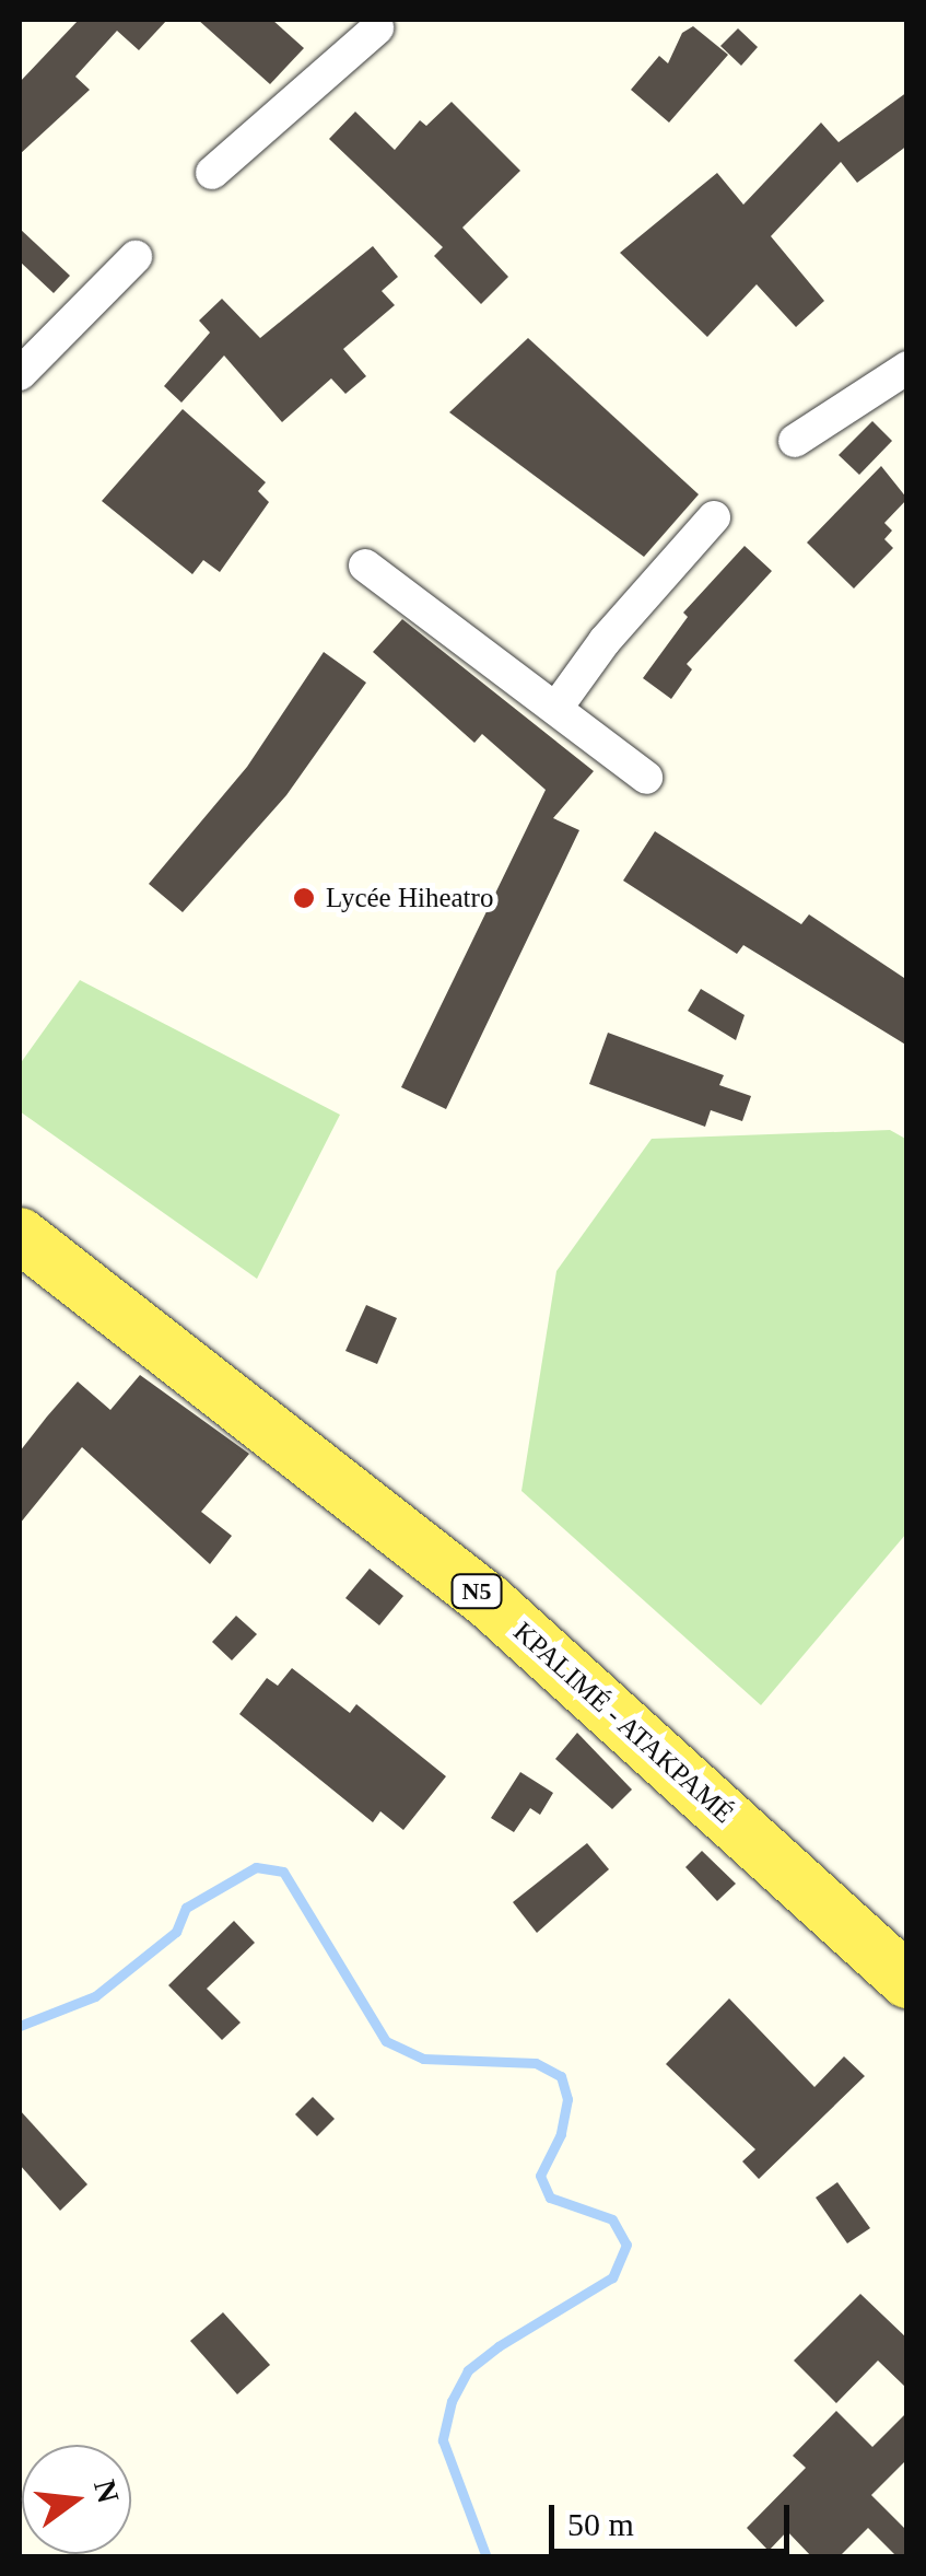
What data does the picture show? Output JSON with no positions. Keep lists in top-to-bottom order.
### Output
{
  "streets": {
    "main road": ["N5", "KPALIMÉ - ATAKPAMÉ"]
  },
  "places": ["Lycée Hiheatro"],
  "scale_bar": "50 m",
  "north": "right"
}
